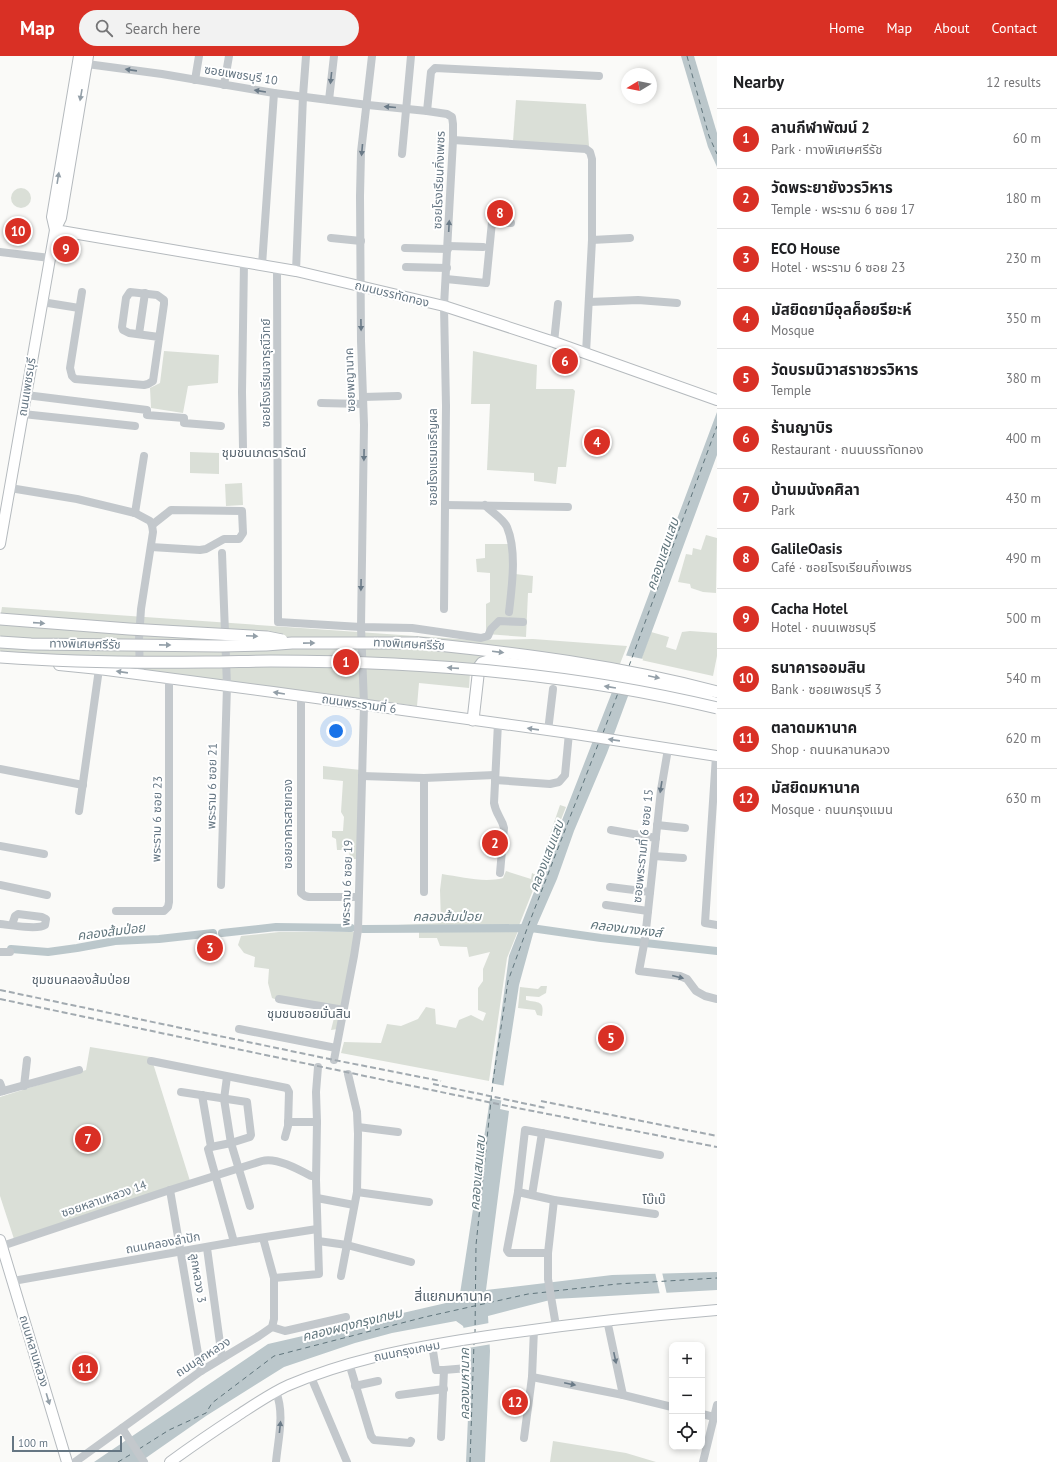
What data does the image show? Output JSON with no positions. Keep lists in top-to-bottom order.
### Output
{
  "streets": {
    "highway": ["ทางพิเศษศรีรัช"],
    "main road": [
      "ถนนบรรทัดทอง",
      "ถนนเพชรบุรี",
      "ถนนพระรามที่ 6",
      "ถนนหลานหลวง",
      "ถนนกรุงเกษม"
    ],
    "street": [
      "ซอยเพชรบุรี 10",
      "ซอยโรงเรียนกิ่งเพชร",
      "ซอยโรงเรียนจารุณีวิทย์",
      "ซอยพญานาค",
      "ซอยโรงแรมเจริญผล",
      "พระราม 6 ซอย 21",
      "พระราม 6 ซอย 23",
      "ซอยอาคารสายทอง",
      "ซอยพระรามที่ 6 ซอย 15",
      "พระราม 6 ซอย 19",
      "ซอยหลานหลวง 14",
      "ถนนคลองลำปัก",
      "ลูกหลวง 3",
      "ถนนลูกหลวง"
    ]
  },
  "crossings": [
    ["ซอยเพชรบุรี 10", "ซอยโรงเรียนกิ่งเพชร"],
    ["ซอยเพชรบุรี 10", "ซอยพญานาค"],
    ["ซอยเพชรบุรี 10", "ถนนเพชรบุรี"],
    ["ซอยโรงเรียนกิ่งเพชร", "ถนนบรรทัดทอง"],
    ["ซอยโรงเรียนกิ่งเพชร", "ซอยพญานาค"],
    ["ซอยโรงเรียนกิ่งเพชร", "ซอยโรงแรมเจริญผล"],
    ["ถนนบรรทัดทอง", "ซอยโรงเรียนจารุณีวิทย์"],
    ["ถนนบรรทัดทอง", "ซอยพญานาค"],
    ["ถนนบรรทัดทอง", "ถนนเพชรบุรี"],
    ["ถนนบรรทัดทอง", "ซอยโรงแรมเจริญผล"],
    ["ซอยโรงเรียนจารุณีวิทย์", "ซอยพญานาค"],
    ["ซอยพญานาค", "ถนนพระรามที่ 6"],
    ["ซอยพญานาค", "พระราม 6 ซอย 19"],
    ["ทางพิเศษศรีรัช", "ถนนพระรามที่ 6"],
    ["ถนนพระรามที่ 6", "พระราม 6 ซอย 21"],
    ["ถนนพระรามที่ 6", "พระราม 6 ซอย 23"],
    ["ถนนพระรามที่ 6", "ซอยอาคารสายทอง"],
    ["ถนนพระรามที่ 6", "ซอยพระรามที่ 6 ซอย 15"],
    ["ถนนพระรามที่ 6", "พระราม 6 ซอย 19"],
    ["ซอยอาคารสายทอง", "พระราม 6 ซอย 19"],
    ["ซอยหลานหลวง 14", "ลูกหลวง 3"],
    ["ซอยหลานหลวง 14", "ถนนหลานหลวง"],
    ["ถนนคลองลำปัก", "ลูกหลวง 3"],
    ["ถนนคลองลำปัก", "ถนนหลานหลวง"],
    ["ลูกหลวง 3", "ถนนลูกหลวง"]
  ],
  "one_way": ["ซอยเพชรบุรี 10", "ถนนพระรามที่ 6", "ถนนหลานหลวง"],
  "districts": [
    "ชุมชนเภตรารัตน์",
    "ชุมชนคลองส้มป่อย",
    "ชุมชนซอยมั่นสิน",
    "โบ๊เบ๊",
    "สี่แยกมหานาค"
  ],
  "water": [
    "คลองแสนแสบ",
    "คลองส้มป่อย",
    "คลองนางหงส์",
    "คลองผดุงกรุงเกษม",
    "คลองมหานาค"
  ],
  "scale_bar": "100 m",
  "north": "left",
  "page": {
    "header": "Map",
    "search": "Search here",
    "nav": [
      "Home",
      "Map",
      "About",
      "Contact"
    ],
    "heading": ["Nearby", "12 results"],
    "list": [
      {
        "mark": "1",
        "name": "ลานกีฬาพัฒน์ 2",
        "note": "Park · ทางพิเศษศรีรัช",
        "value": "60 m"
      },
      {
        "mark": "2",
        "name": "วัดพระยายังวรวิหาร",
        "note": "Temple · พระราม 6 ซอย 17",
        "value": "180 m"
      },
      {
        "mark": "3",
        "name": "ECO House",
        "note": "Hotel · พระราม 6 ซอย 23",
        "value": "230 m"
      },
      {
        "mark": "4",
        "name": "มัสยิดยามีอุลค็อยรียะห์",
        "note": "Mosque",
        "value": "350 m"
      },
      {
        "mark": "5",
        "name": "วัดบรมนิวาสราชวรวิหาร",
        "note": "Temple",
        "value": "380 m"
      },
      {
        "mark": "6",
        "name": "ร้านญาบิร",
        "note": "Restaurant · ถนนบรรทัดทอง",
        "value": "400 m"
      },
      {
        "mark": "7",
        "name": "บ้านมนังคศิลา",
        "note": "Park",
        "value": "430 m"
      },
      {
        "mark": "8",
        "name": "GalileOasis",
        "note": "Café · ซอยโรงเรียนกิ่งเพชร",
        "value": "490 m"
      },
      {
        "mark": "9",
        "name": "Cacha Hotel",
        "note": "Hotel · ถนนเพชรบุรี",
        "value": "500 m"
      },
      {
        "mark": "10",
        "name": "ธนาคารออมสิน",
        "note": "Bank · ซอยเพชรบุรี 3",
        "value": "540 m"
      },
      {
        "mark": "11",
        "name": "ตลาดมหานาค",
        "note": "Shop · ถนนหลานหลวง",
        "value": "620 m"
      },
      {
        "mark": "12",
        "name": "มัสยิดมหานาค",
        "note": "Mosque · ถนนกรุงแมน",
        "value": "630 m"
      }
    ],
    "pins": [
      "8",
      "10",
      "9",
      "6",
      "4",
      "1",
      "2",
      "3",
      "5",
      "7",
      "11",
      "12"
    ],
    "map_buttons": ["+", "−"],
    "scale": "100 m"
  }
}
